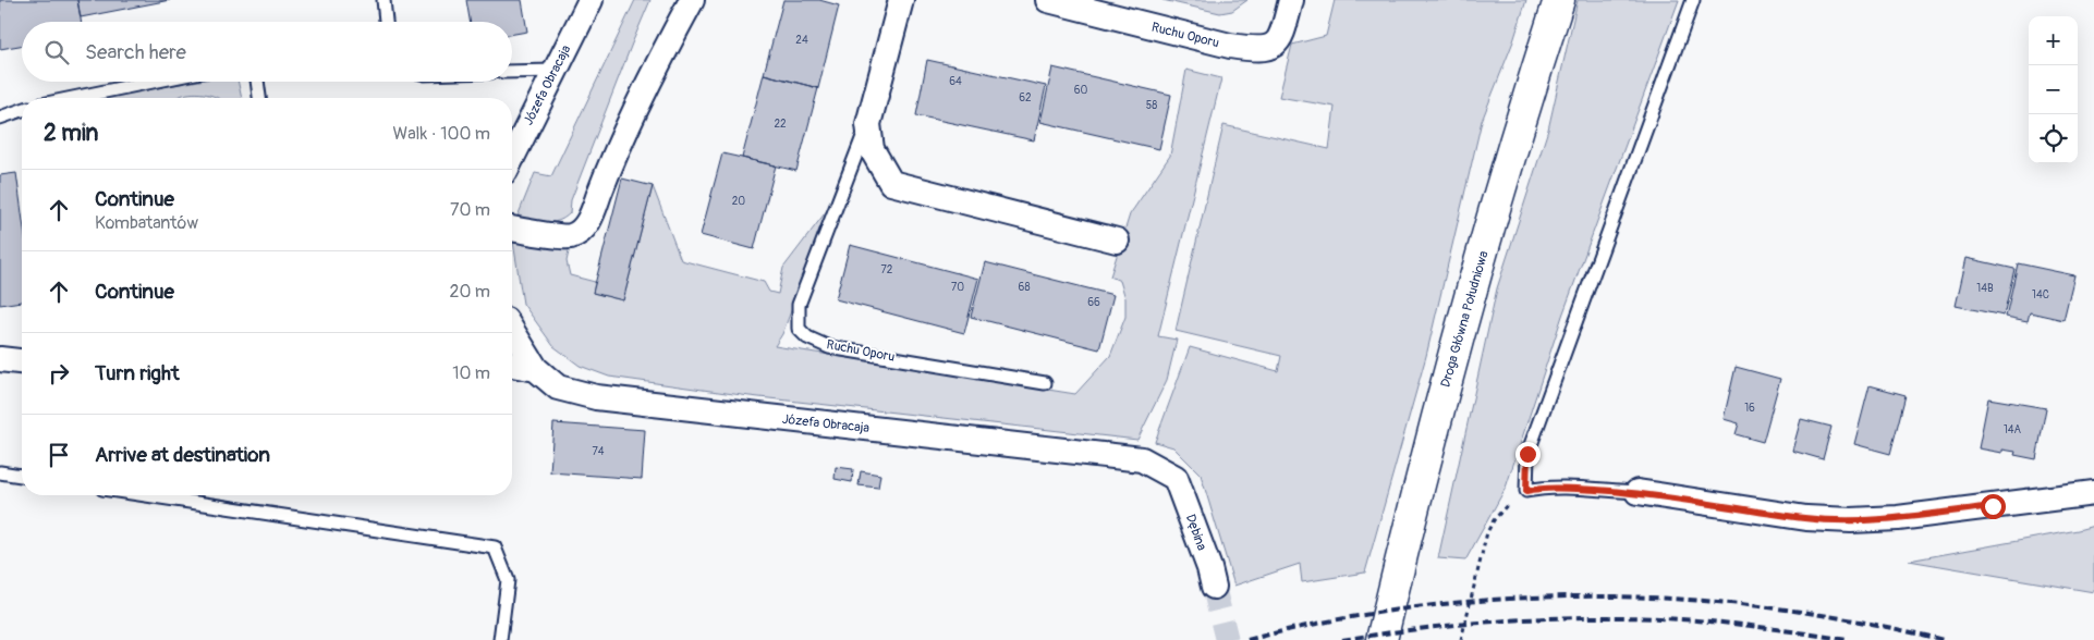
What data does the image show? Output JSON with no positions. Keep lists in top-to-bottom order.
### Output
{
  "streets": {
    "main road": ["Droga Główna Południowa"],
    "street": ["Ruchu Oporu", "Józefa Obracaja", "Dębina"]
  },
  "crossings": [
    ["Józefa Obracaja", "Dębina"]
  ],
  "house_numbers": [
    "24",
    "64",
    "60",
    "62",
    "58",
    "22",
    "20",
    "72",
    "70",
    "68",
    "14B",
    "14C",
    "66",
    "16",
    "14A",
    "74"
  ],
  "page": {
    "map_buttons": ["+", "−"],
    "search": "Search here",
    "heading": ["2 min", "Walk · 100 m"],
    "list": [
      ["Continue", "Kombatantów", "70 m"],
      ["Continue", "20 m"],
      ["Turn right", "10 m"],
      "Arrive at destination"
    ]
  }
}
